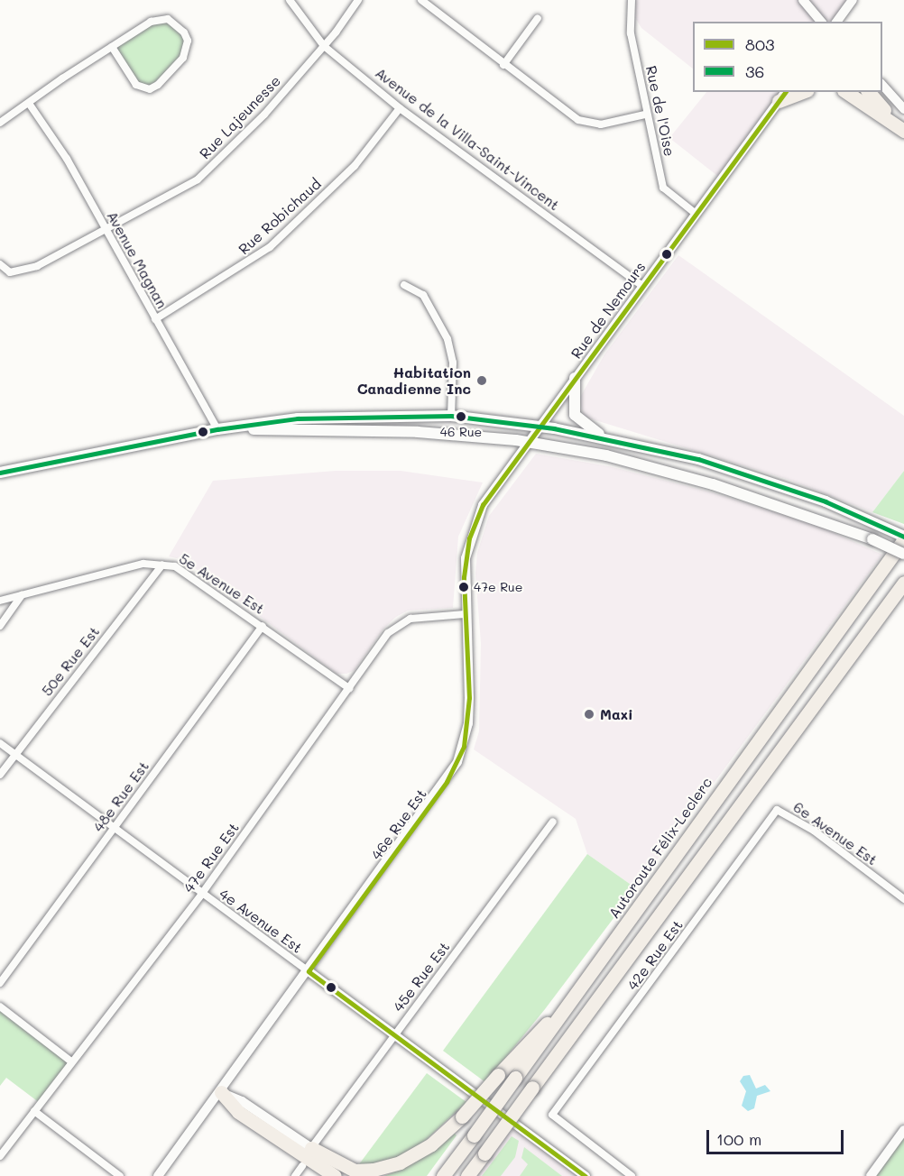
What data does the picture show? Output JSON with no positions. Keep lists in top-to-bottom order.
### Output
{
  "streets": {
    "highway": ["Autoroute Félix-Leclerc"],
    "street": [
      "Rue de l'Oise",
      "Rue Lajeunesse",
      "Avenue de la Villa-Saint-Vincent",
      "Rue Robichaud",
      "Avenue Magnan",
      "Rue de Nemours",
      "5e Avenue Est",
      "50e Rue Est",
      "48e Rue Est",
      "46e Rue Est",
      "6e Avenue Est",
      "47e Rue Est",
      "4e Avenue Est",
      "42e Rue Est",
      "45e Rue Est"
    ]
  },
  "crossings": [
    ["Rue de l'Oise", "Rue de Nemours"],
    ["Rue Lajeunesse", "Avenue de la Villa-Saint-Vincent"],
    ["Rue Lajeunesse", "Avenue Magnan"],
    ["Avenue de la Villa-Saint-Vincent", "Rue Robichaud"],
    ["Avenue de la Villa-Saint-Vincent", "Rue de Nemours"],
    ["Rue Robichaud", "Avenue Magnan"],
    ["Rue de Nemours", "46e Rue Est"],
    ["5e Avenue Est", "50e Rue Est"],
    ["5e Avenue Est", "48e Rue Est"],
    ["5e Avenue Est", "47e Rue Est"],
    ["50e Rue Est", "4e Avenue Est"],
    ["48e Rue Est", "4e Avenue Est"],
    ["46e Rue Est", "47e Rue Est"],
    ["46e Rue Est", "4e Avenue Est"],
    ["6e Avenue Est", "42e Rue Est"],
    ["47e Rue Est", "4e Avenue Est"],
    ["4e Avenue Est", "45e Rue Est"]
  ],
  "places": [
    "Habitation Canadienne Inc",
    "46 Rue",
    "47e Rue",
    "Maxi"
  ],
  "lines": ["transit line 803", "transit line 36"],
  "legend": ["803", "36"],
  "scale_bar": "100 m"
}
